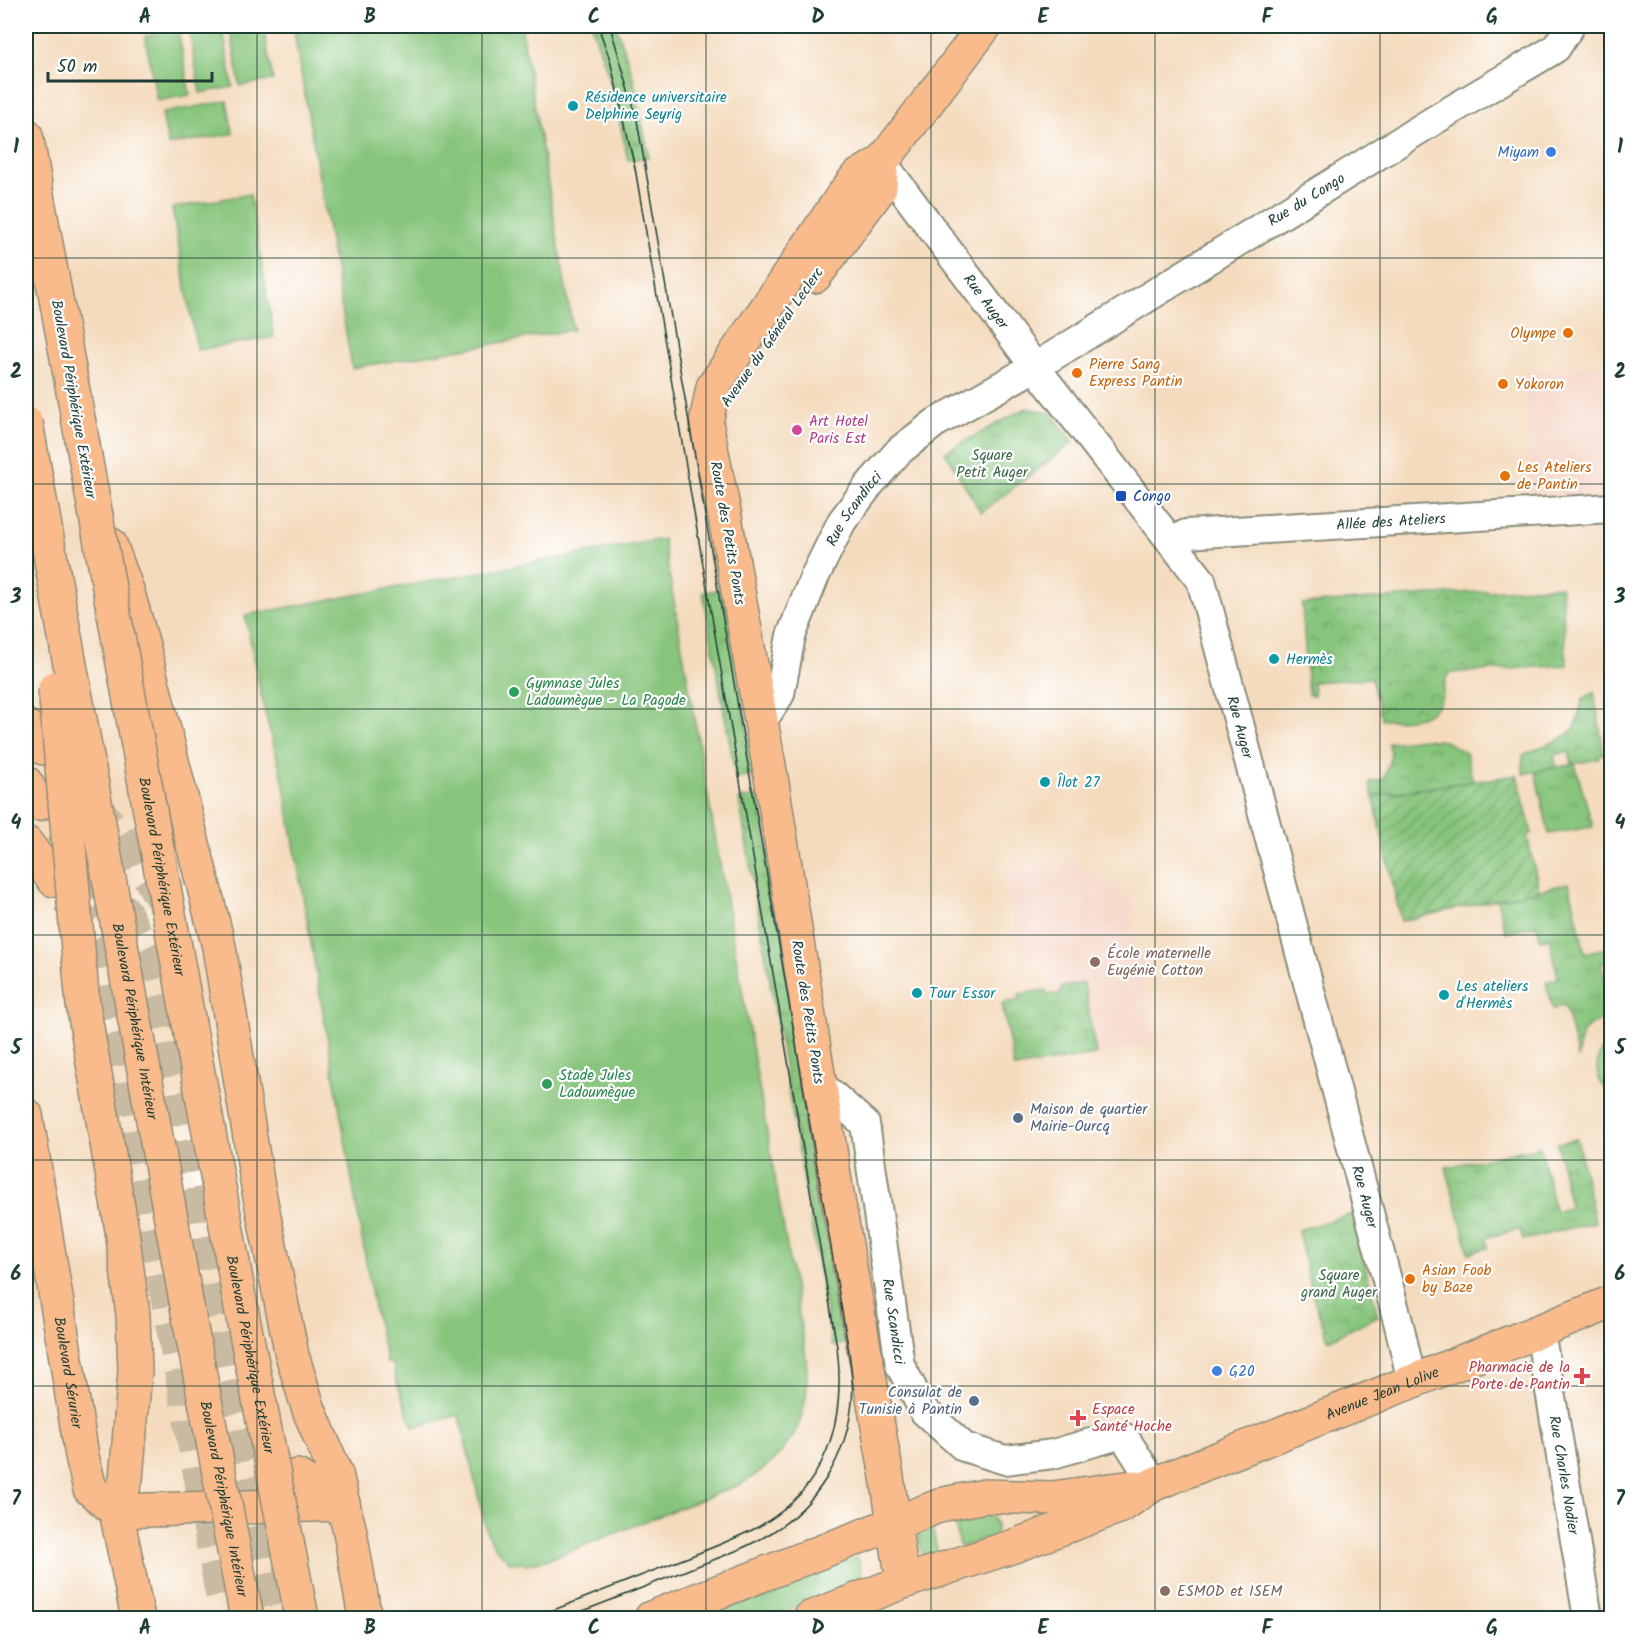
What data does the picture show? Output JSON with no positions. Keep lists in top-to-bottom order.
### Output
{
  "streets": {
    "main road": [
      "Avenue du Général Leclerc",
      "Boulevard Périphérique Extérieur",
      "Route des Petits Ponts",
      "Boulevard Périphérique Intérieur",
      "Boulevard Sérurier",
      "Avenue Jean Lolive"
    ],
    "street": [
      "Rue du Congo",
      "Rue Auger",
      "Rue Scandicci",
      "Allée des Ateliers",
      "Rue Charles Nodier"
    ]
  },
  "crossings": [
    ["Rue du Congo", "Rue Auger"],
    ["Rue du Congo", "Rue Scandicci"],
    ["Rue Auger", "Avenue du Général Leclerc"],
    ["Rue Auger", "Rue Scandicci"],
    ["Rue Auger", "Allée des Ateliers"],
    ["Rue Auger", "Avenue Jean Lolive"],
    ["Avenue du Général Leclerc", "Route des Petits Ponts"],
    ["Rue Scandicci", "Route des Petits Ponts"],
    ["Rue Scandicci", "Avenue Jean Lolive"],
    ["Route des Petits Ponts", "Avenue Jean Lolive"],
    ["Avenue Jean Lolive", "Rue Charles Nodier"]
  ],
  "parks": ["Square Petit Auger", "Square grand Auger"],
  "places": {
    "other": [
      "Résidence universitaire Delphine Seyrig",
      "Miyam",
      "Olympe",
      "Pierre Sang Express Pantin",
      "Yokoron",
      "Art Hotel Paris Est",
      "Les Ateliers de Pantin",
      "Hermès",
      "Gymnase Jules Ladoumègue - La Pagode",
      "Îlot 27",
      "École maternelle Eugénie Cotton",
      "Tour Essor",
      "Les ateliers d'Hermès",
      "Stade Jules Ladoumègue",
      "Maison de quartier Mairie-Ourcq",
      "Asian Foob by Baze",
      "G20",
      "Consulat de Tunisie à Pantin",
      "ESMOD et ISEM"
    ],
    "transit": ["Congo"],
    "health": ["Pharmacie de la Porte de Pantin", "Espace Santé Hoche"]
  },
  "scale_bar": "50 m",
  "grid": {
    "columns": [
      "A",
      "B",
      "C",
      "D",
      "E",
      "F",
      "G"
    ],
    "rows": [
      "1",
      "2",
      "3",
      "4",
      "5",
      "6",
      "7"
    ]
  }
}
